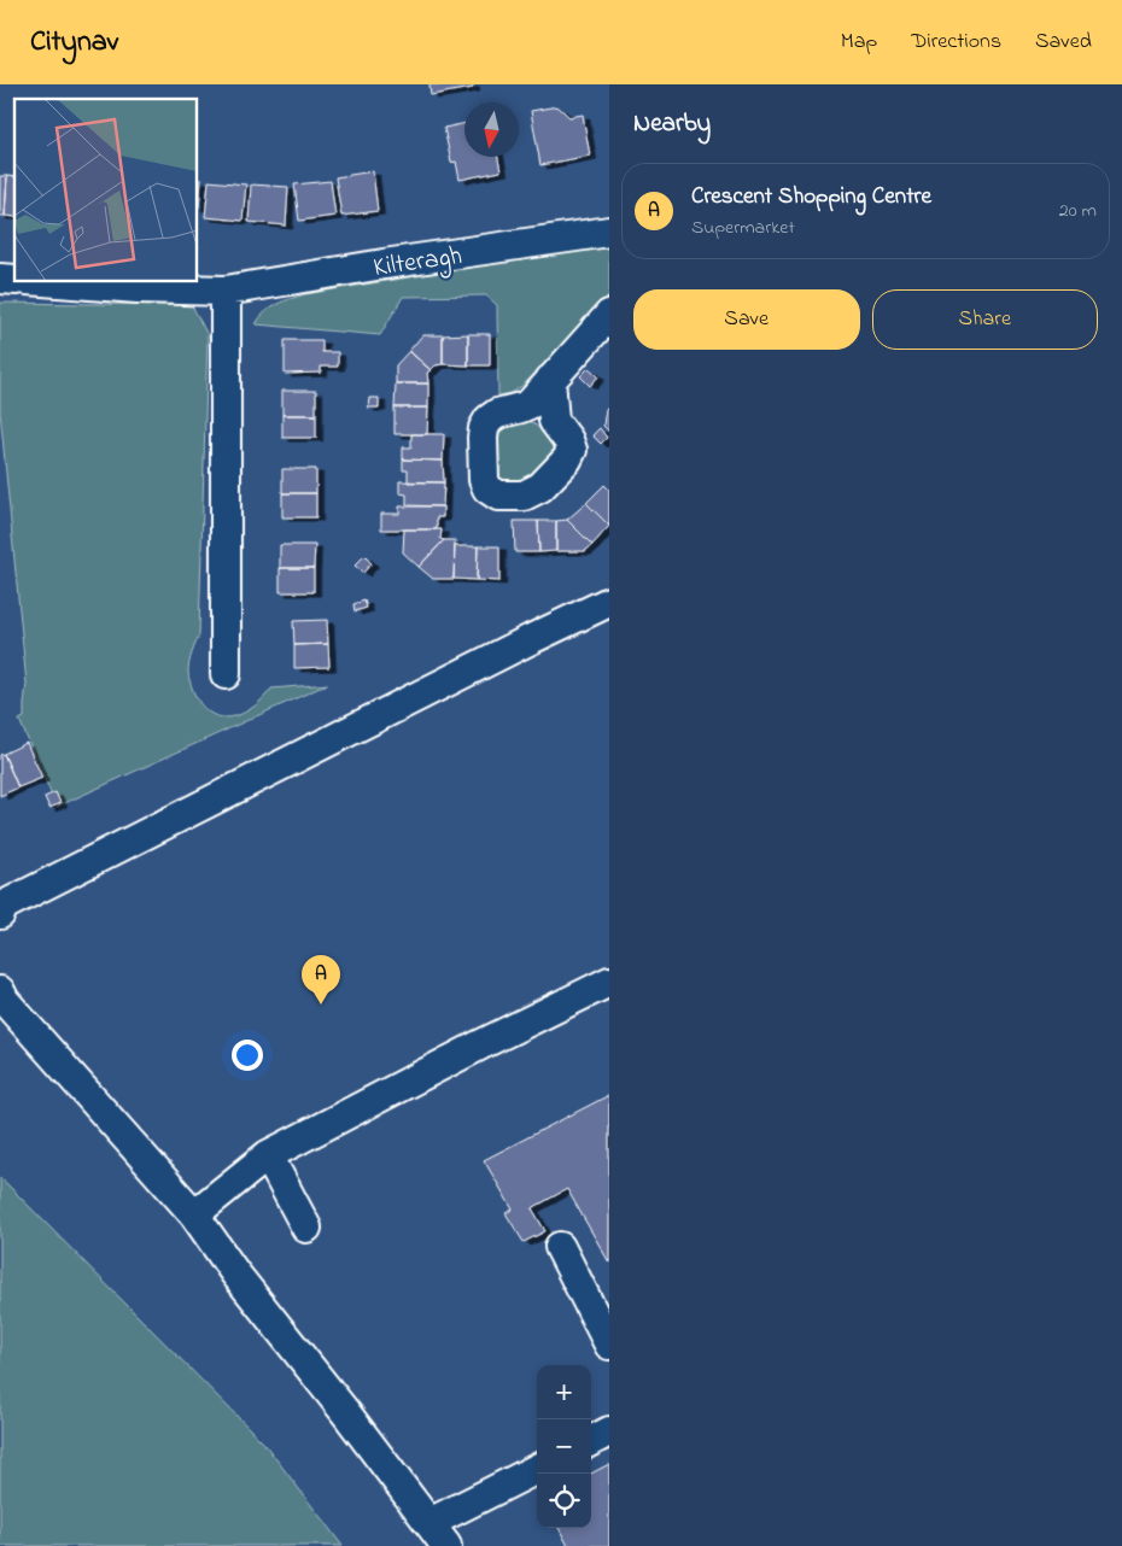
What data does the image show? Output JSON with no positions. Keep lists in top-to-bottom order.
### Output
{
  "streets": {
    "street": ["Kilteragh"]
  },
  "north": "bottom",
  "page": {
    "header": "Citynav",
    "nav": ["Map", "Directions", "Saved"],
    "heading": "Nearby",
    "list": [
      {
        "mark": "A",
        "name": "Crescent Shopping Centre",
        "note": "Supermarket",
        "value": "20 m"
      }
    ],
    "buttons": ["Save", "Share"],
    "pins": "A",
    "map_buttons": ["+", "−"]
  }
}
